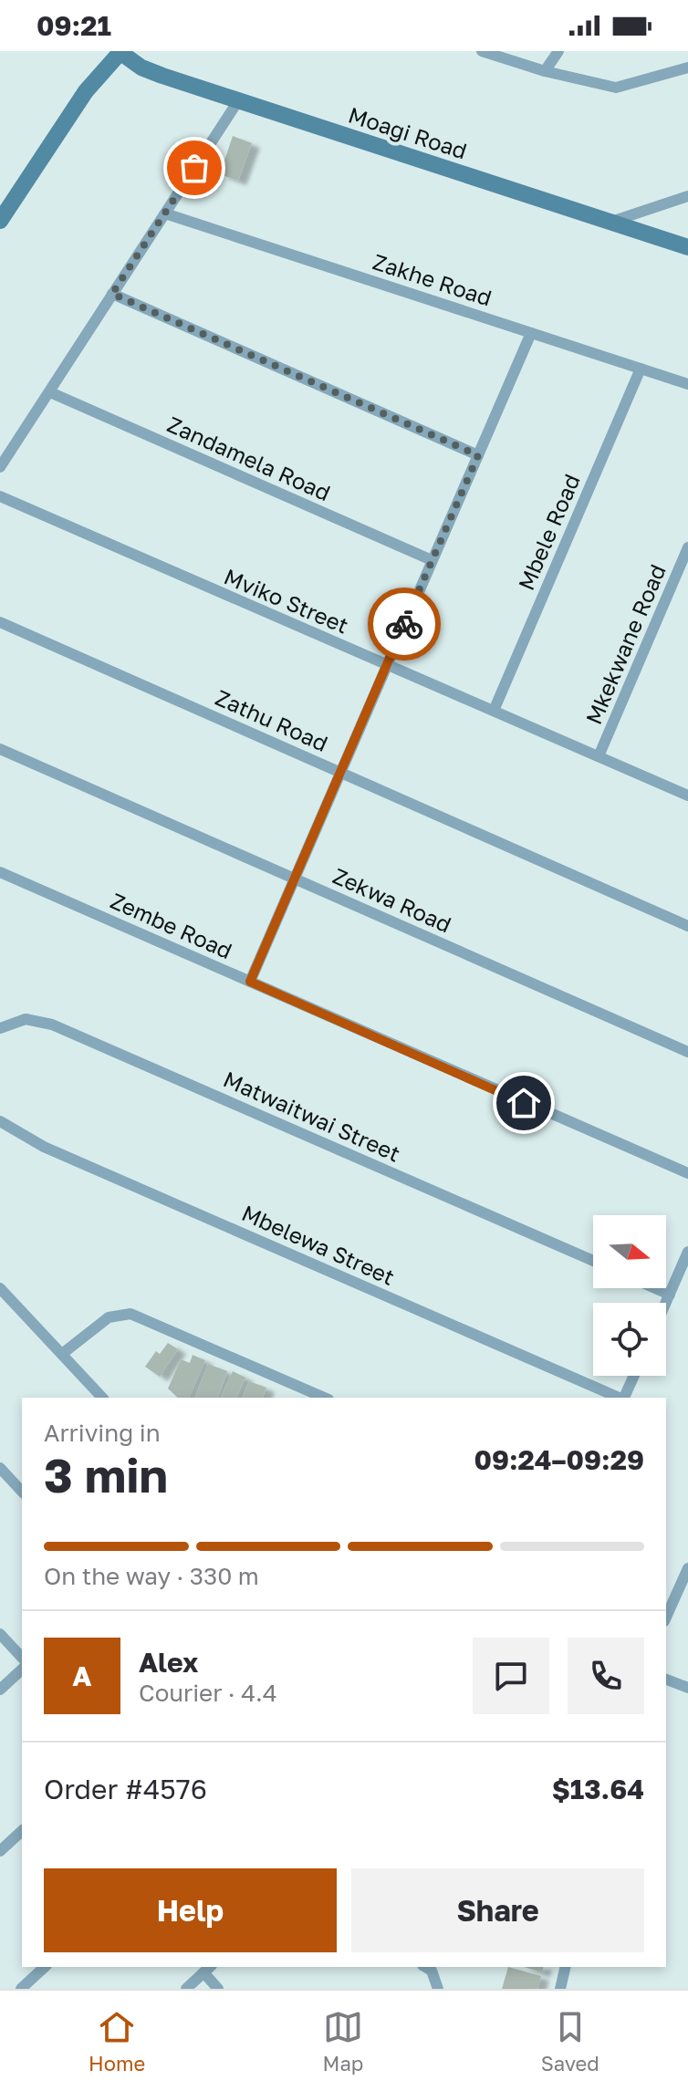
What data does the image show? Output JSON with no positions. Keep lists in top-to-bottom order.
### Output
{
  "streets": {
    "street": [
      "Moagi Road",
      "Zakhe Road",
      "Zandamela Road",
      "Mbele Road",
      "Mviko Street",
      "Mkekwane Road",
      "Zathu Road",
      "Zekwa Road",
      "Zembe Road",
      "Matwaitwai Street",
      "Mbelewa Street"
    ]
  },
  "crossings": [
    ["Zakhe Road", "Mbele Road"],
    ["Mbele Road", "Mviko Street"],
    ["Mviko Street", "Mkekwane Road"]
  ],
  "north": "right",
  "page": {
    "status": "09:21",
    "heading": ["3 min", "Arriving in", "09:24–09:29"],
    "panel": [
      "Alex",
      "Courier · 4.4",
      "Order #4576",
      "$13.64"
    ],
    "bar": "On the way · 330 m",
    "round": "A",
    "buttons": ["Help", "Share"],
    "tabs": ["Home", "Map", "Saved"]
  }
}
